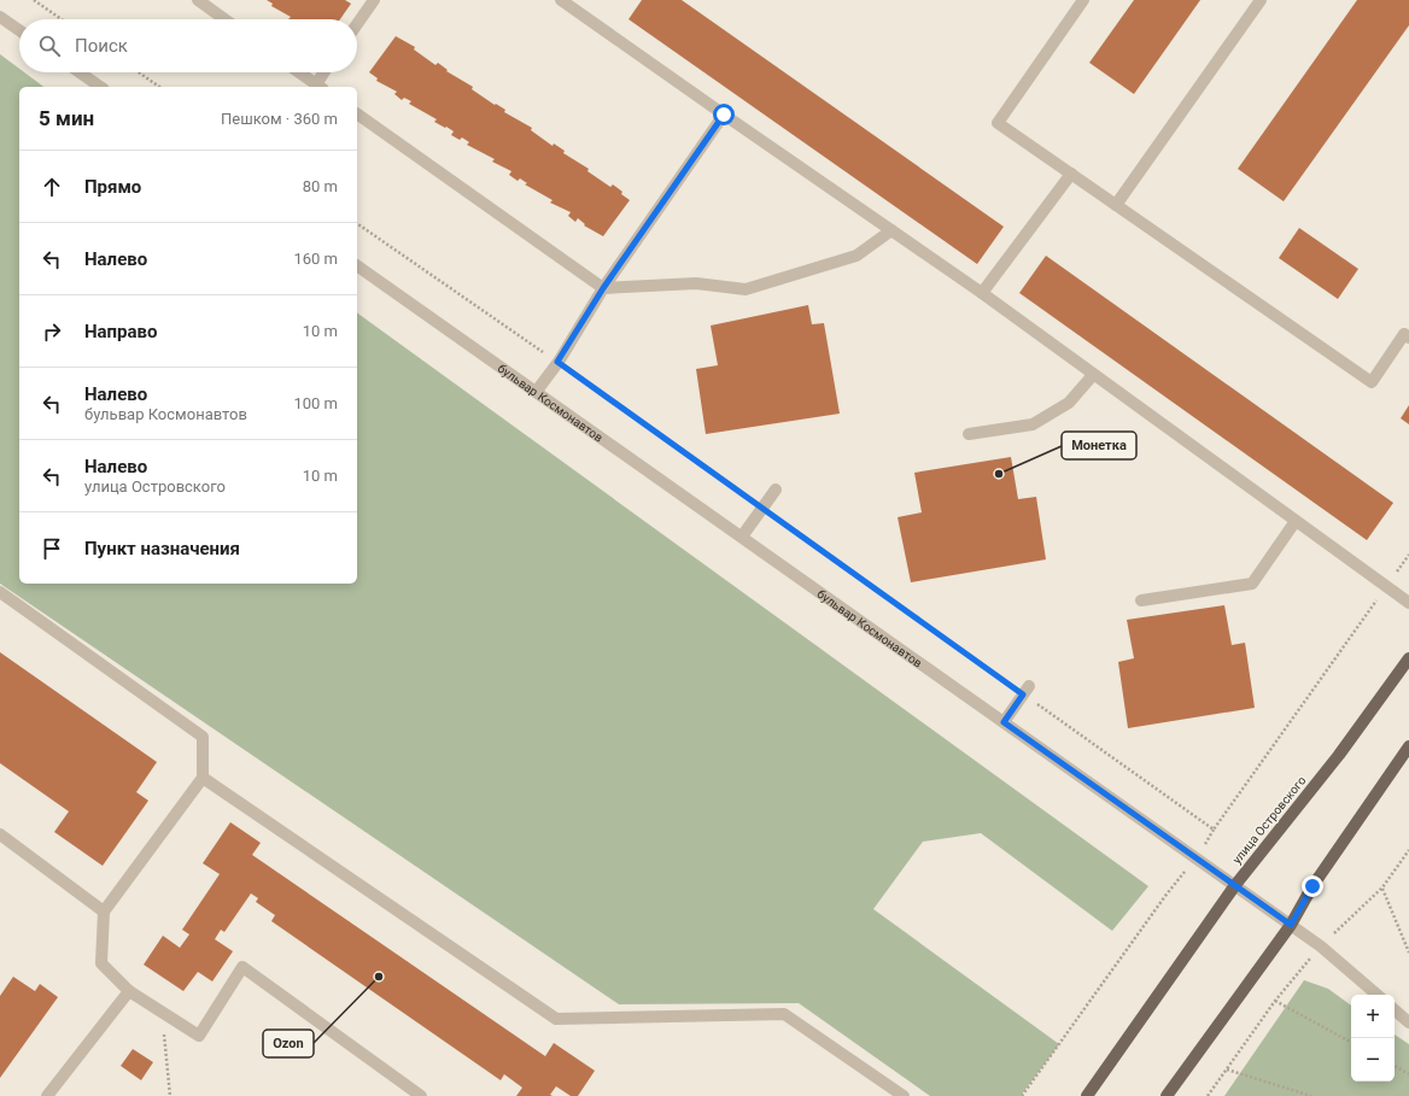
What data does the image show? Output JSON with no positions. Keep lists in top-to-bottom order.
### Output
{
  "streets": {
    "main road": ["улица Островского"],
    "street": ["бульвар Космонавтов"]
  },
  "crossings": [
    ["бульвар Космонавтов", "улица Островского"]
  ],
  "places": ["Монетка", "Ozon"],
  "page": {
    "search": "Поиск",
    "heading": ["5 мин", "Пешком · 360 m"],
    "list": [
      ["Прямо", "80 m"],
      ["Налево", "160 m"],
      ["Направо", "10 m"],
      ["Налево", "бульвар Космонавтов", "100 m"],
      ["Налево", "улица Островского", "10 m"],
      "Пункт назначения"
    ],
    "map_buttons": ["+", "−"]
  }
}
